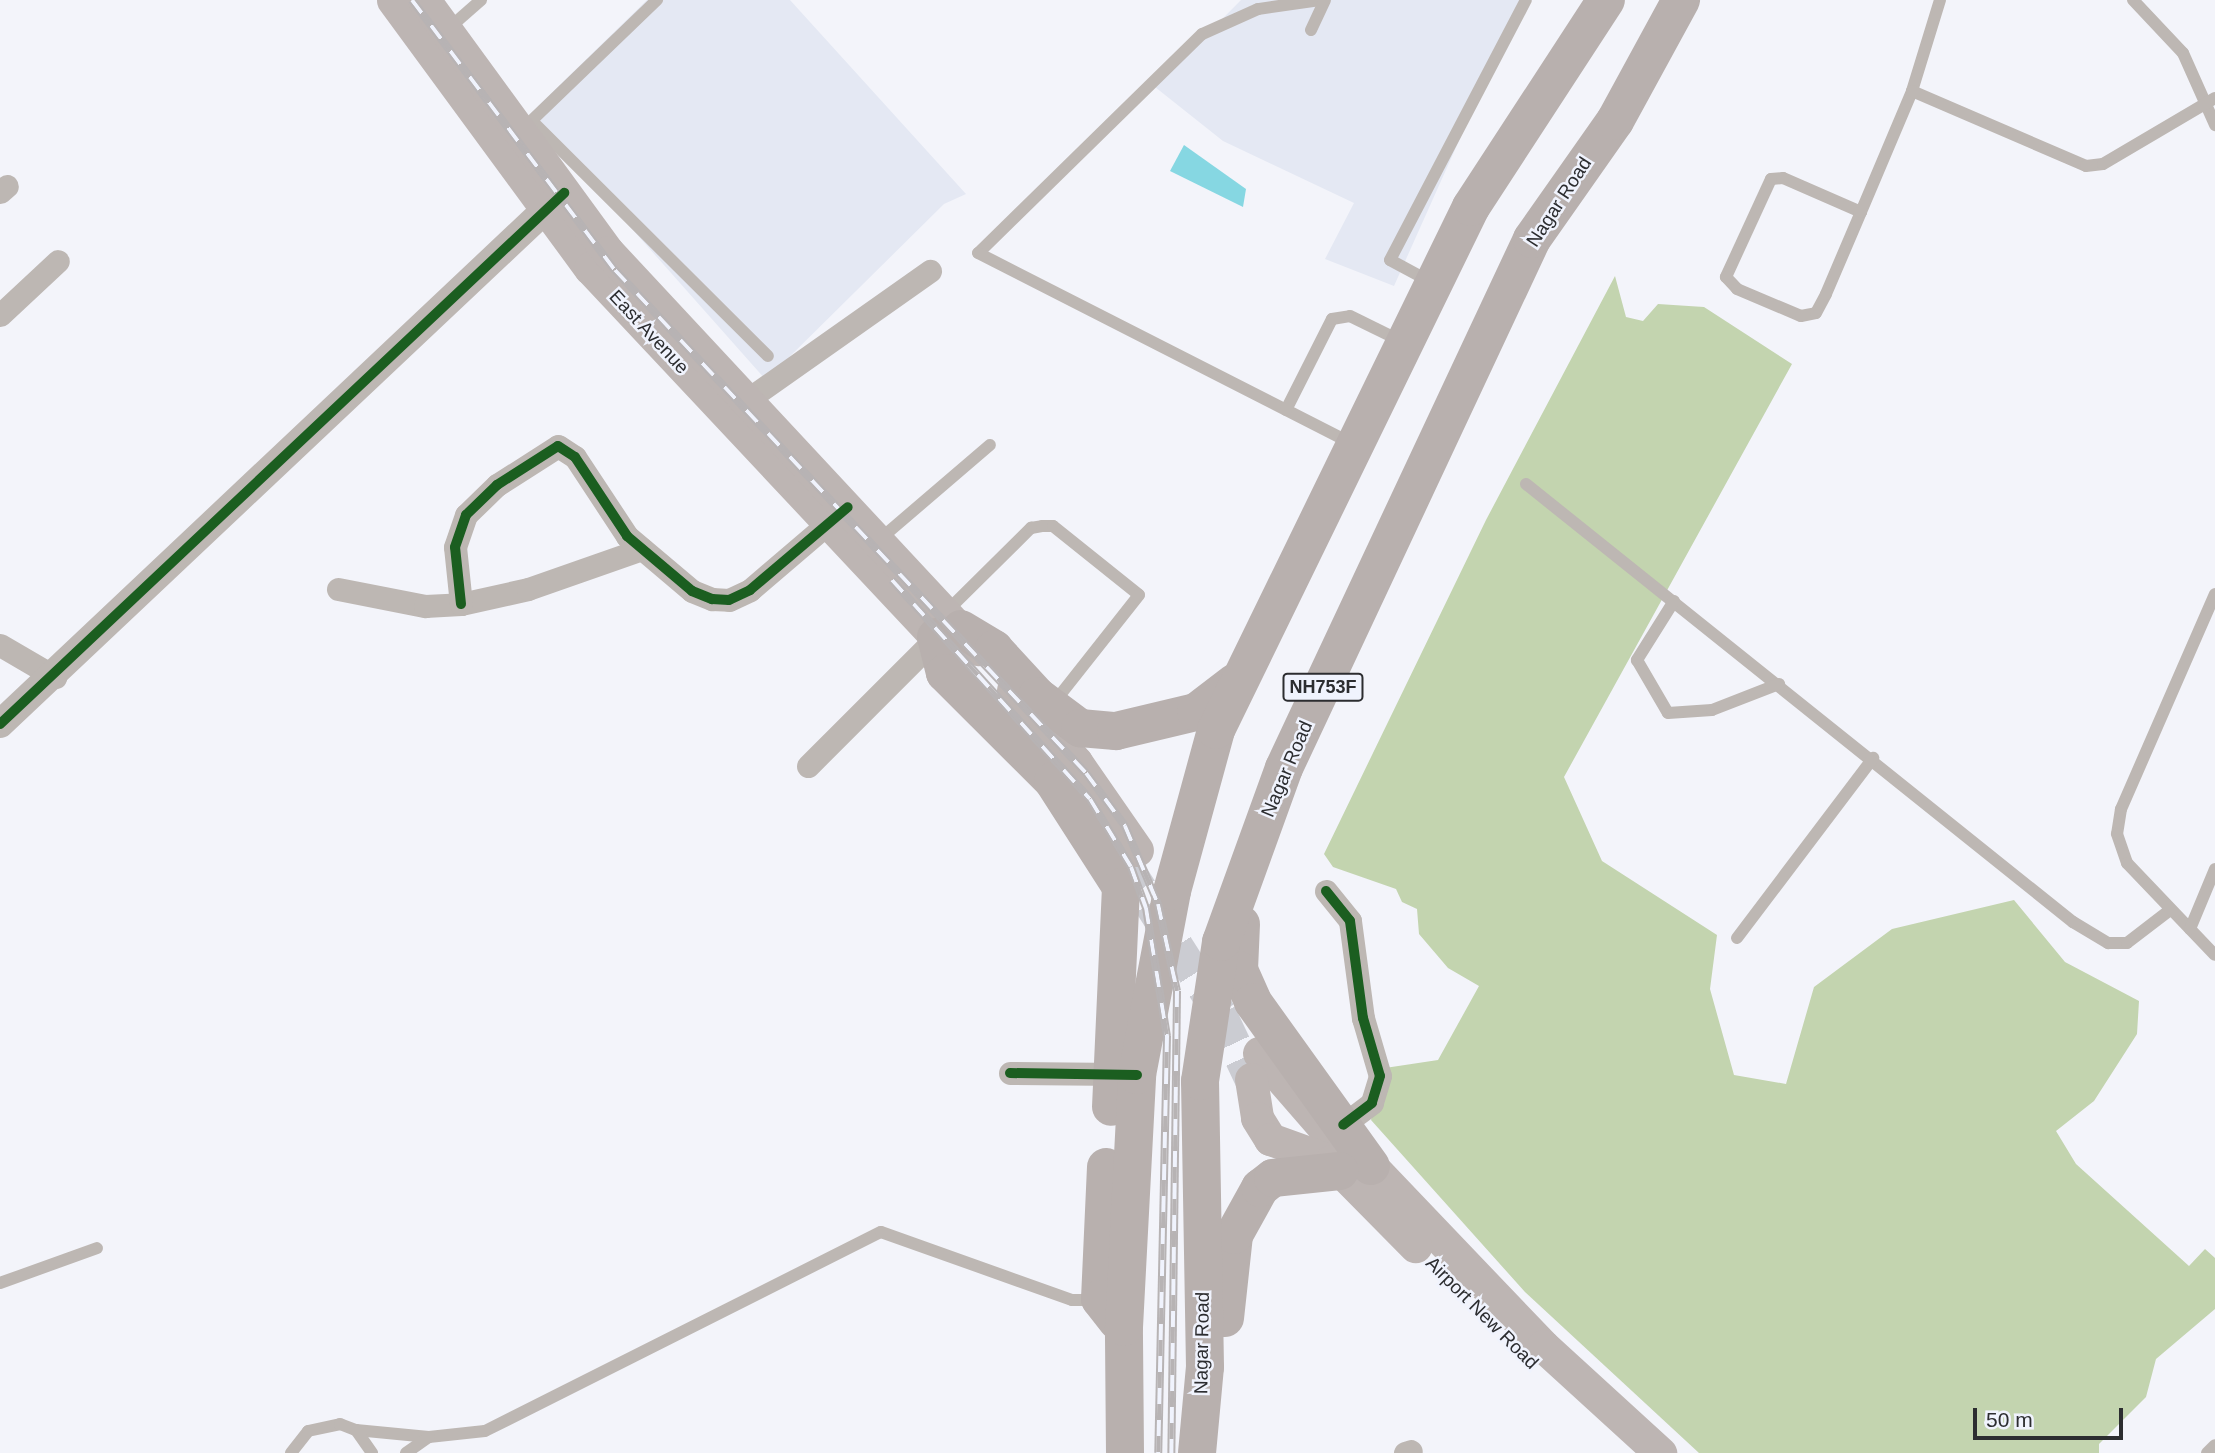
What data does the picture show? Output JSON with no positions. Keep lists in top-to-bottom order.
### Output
{
  "streets": {
    "highway": ["Nagar Road", "NH753F"],
    "main road": ["East Avenue", "Airport New Road"]
  },
  "scale_bar": "50 m"
}
